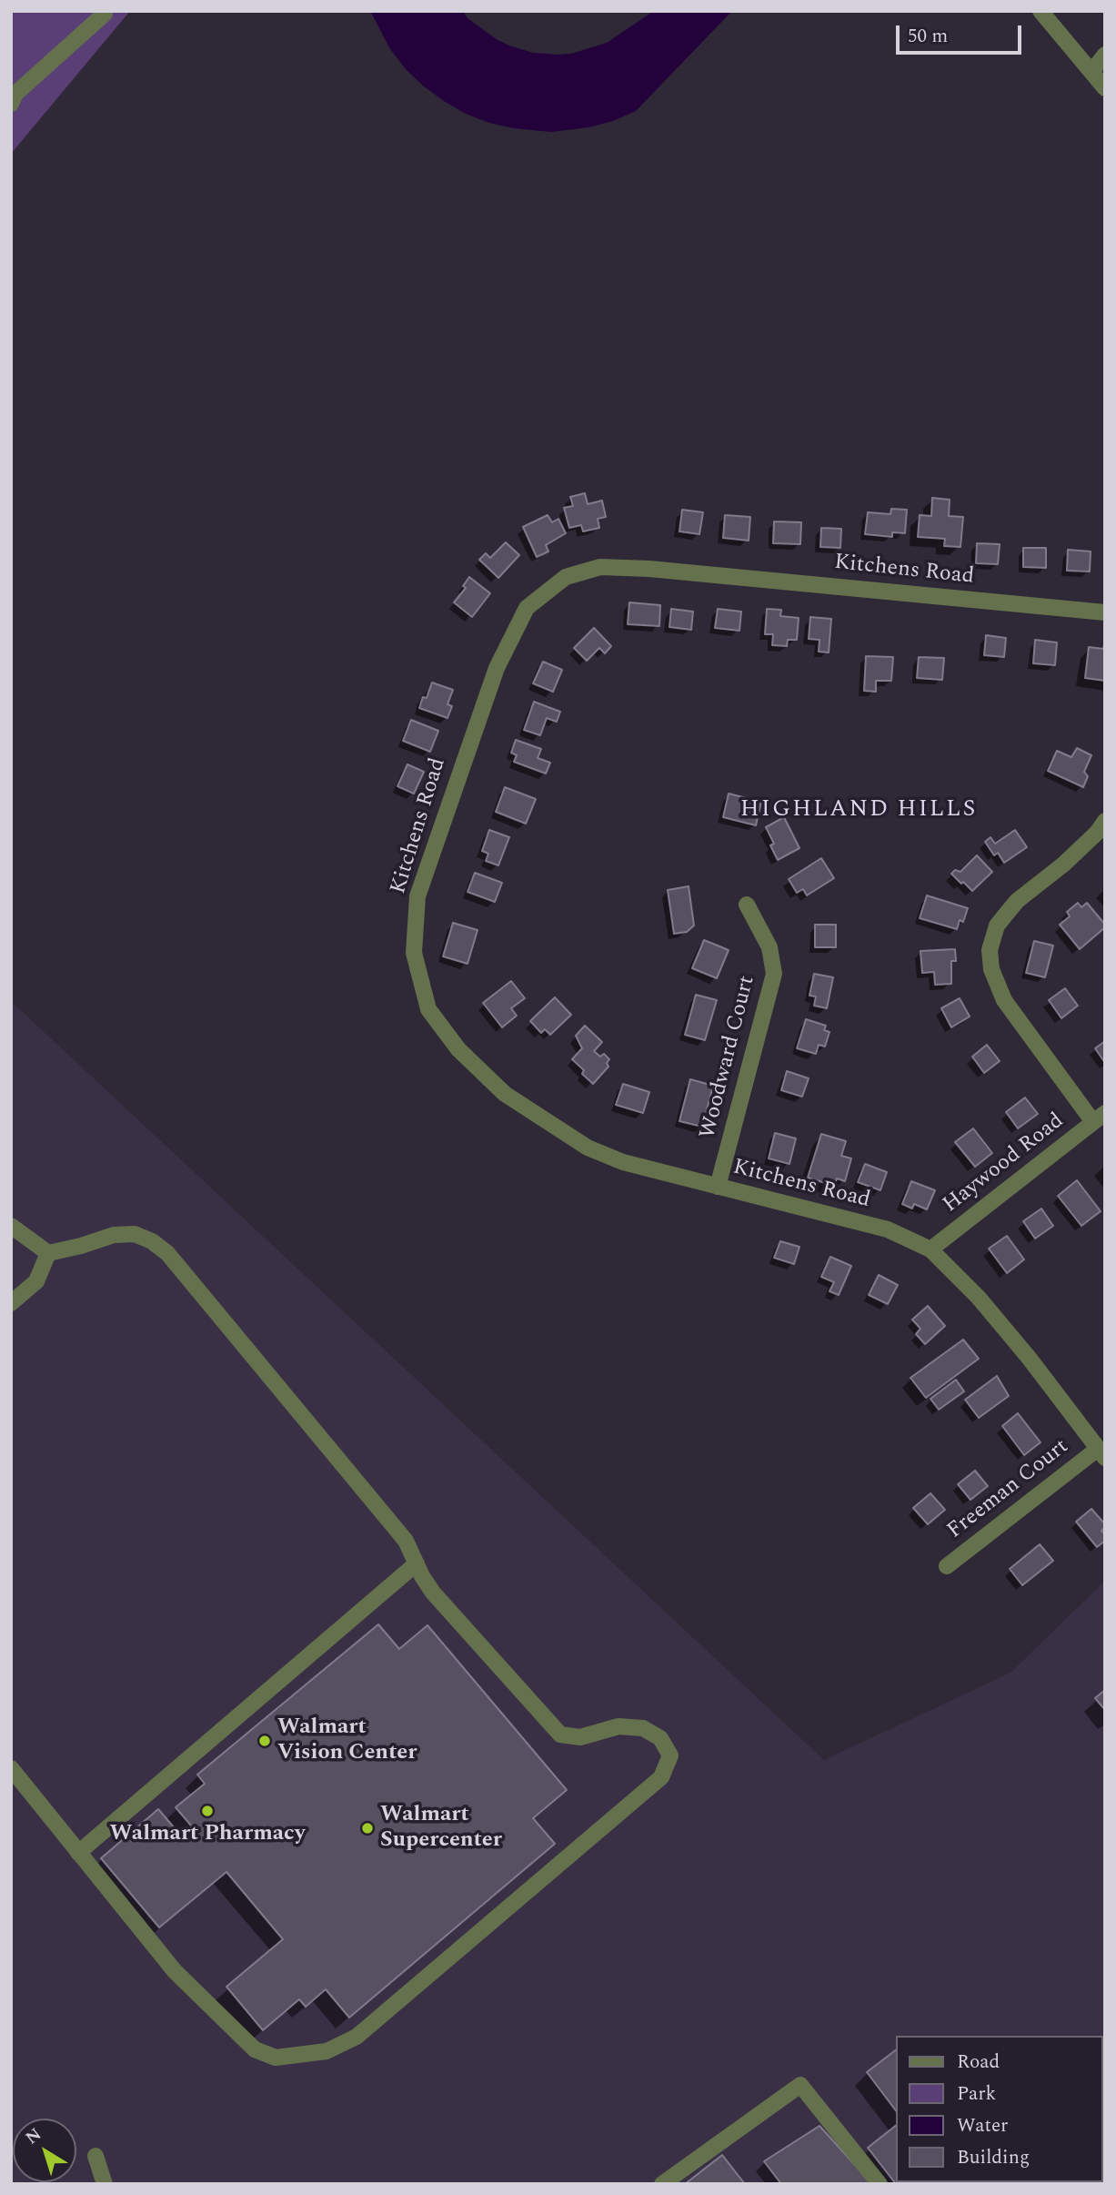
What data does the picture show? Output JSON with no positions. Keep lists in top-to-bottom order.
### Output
{
  "streets": {
    "street": [
      "Kitchens Road",
      "Woodward Court",
      "Haywood Road",
      "Freeman Court"
    ]
  },
  "crossings": [
    ["Kitchens Road", "Woodward Court"],
    ["Kitchens Road", "Haywood Road"],
    ["Kitchens Road", "Freeman Court"]
  ],
  "districts": ["HIGHLAND HILLS"],
  "places": ["Walmart Vision Center", "Walmart Pharmacy", "Walmart Supercenter"],
  "legend": [
    "Road",
    "Park",
    "Water",
    "Building"
  ],
  "scale_bar": "50 m",
  "north": "top left"
}
